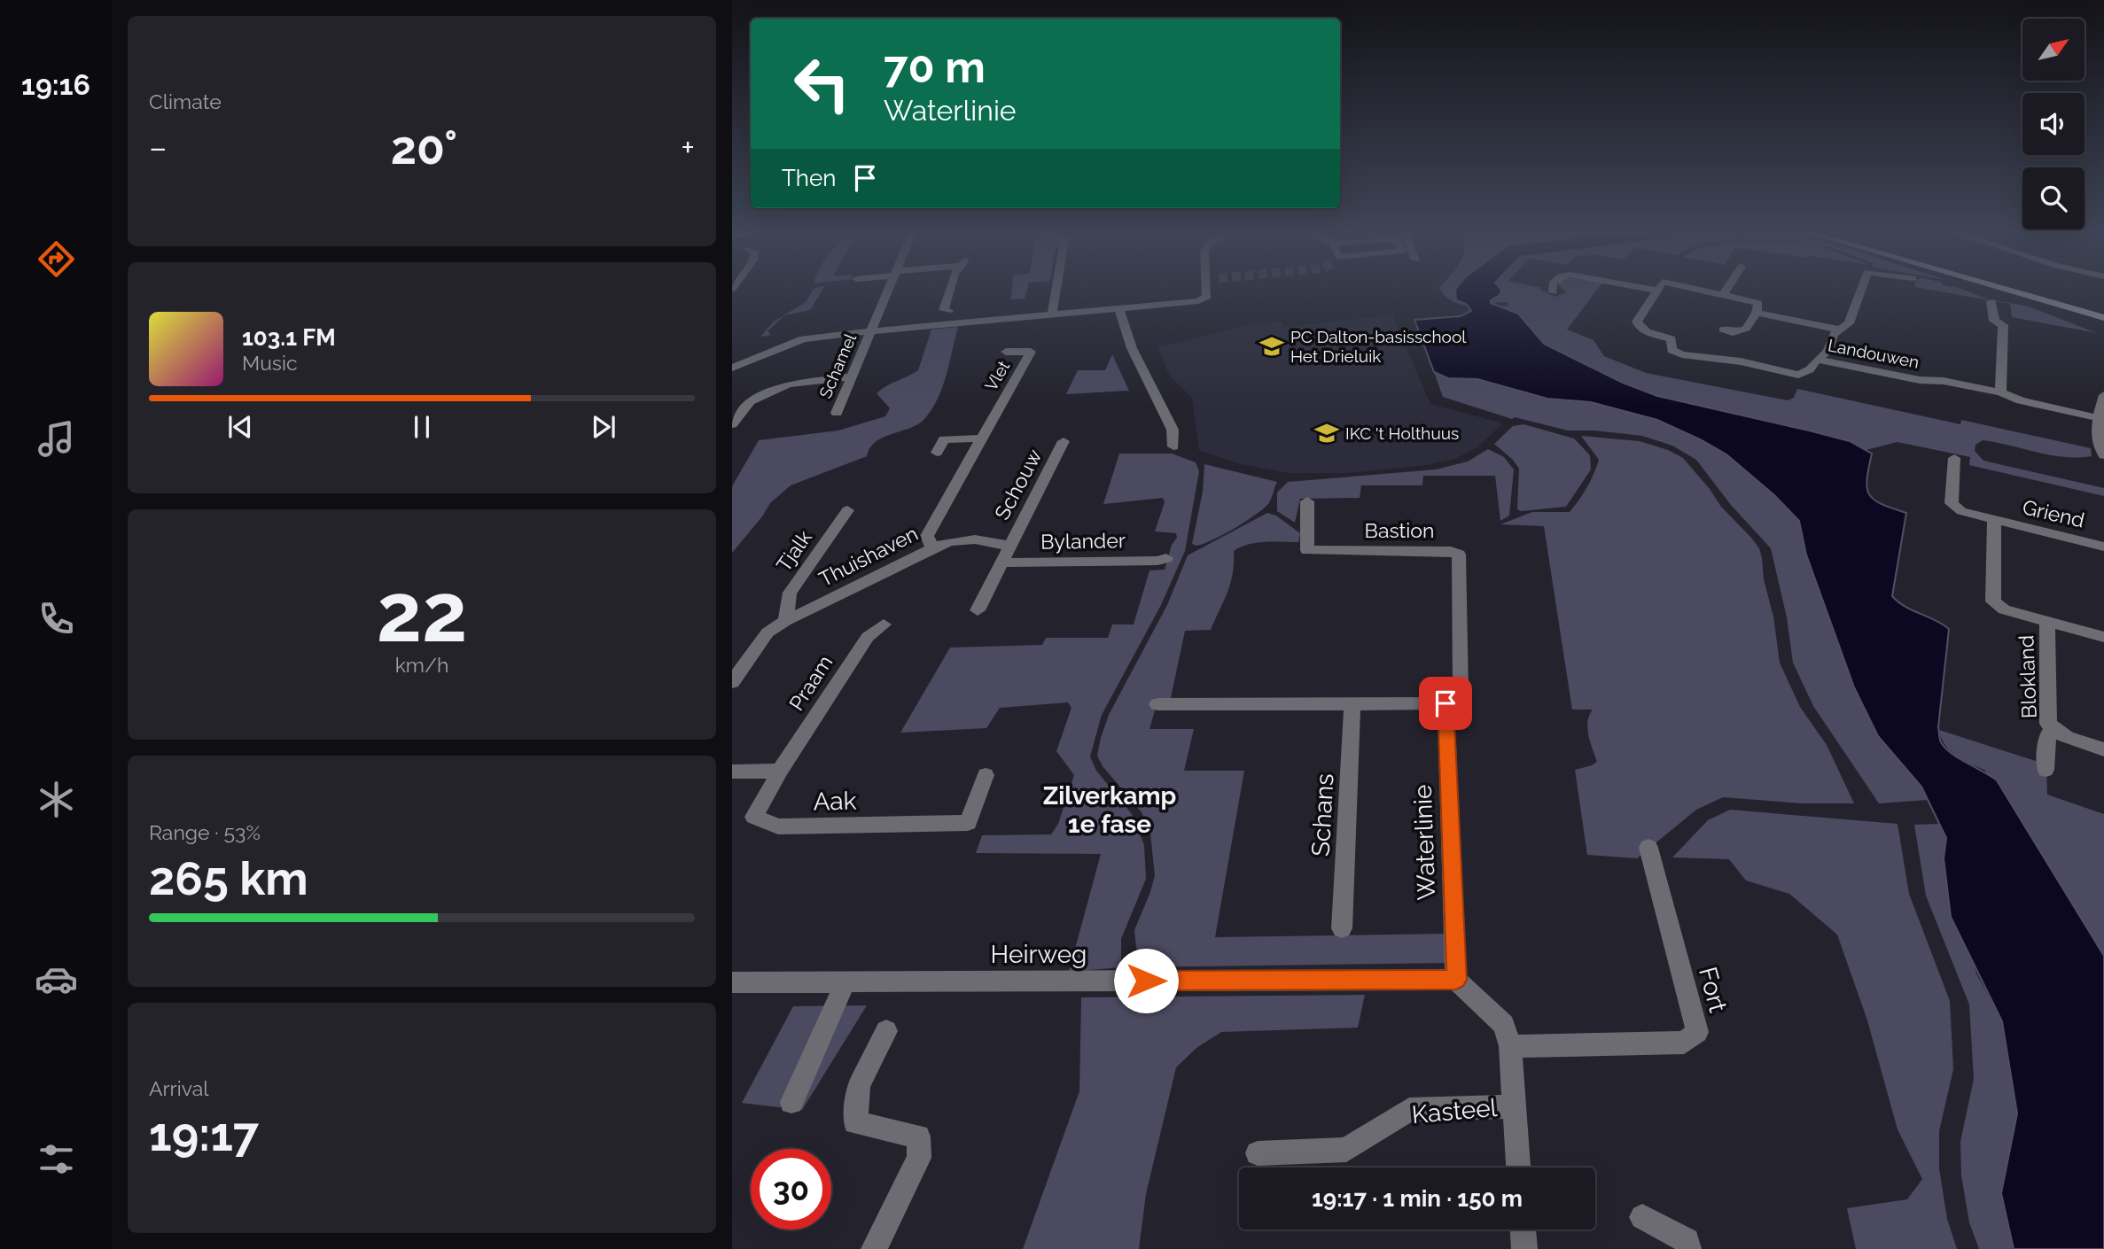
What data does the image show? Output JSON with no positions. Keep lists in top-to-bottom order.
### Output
{
  "streets": {
    "street": [
      "Landouwen",
      "Schamel",
      "Vlet",
      "Schouw",
      "Griend",
      "Bastion",
      "Bylander",
      "Tjalk",
      "Thuishaven",
      "Blokland",
      "Praam",
      "Aak",
      "Schans",
      "Waterlinie",
      "Heirweg",
      "Fort",
      "Kasteel"
    ]
  },
  "crossings": [
    ["Vlet", "Thuishaven"],
    ["Schouw", "Thuishaven"],
    ["Griend", "Blokland"],
    ["Bastion", "Waterlinie"],
    ["Tjalk", "Thuishaven"],
    ["Praam", "Aak"],
    ["Waterlinie", "Heirweg"]
  ],
  "districts": ["Zilverkamp 1e fase"],
  "places": {
    "school or university": ["PC Dalton-basisschool Het Drieluik", "IKC 't Holthuus"]
  },
  "north": "top right",
  "page": {
    "tabs": "19:16",
    "tile": [
      "Climate",
      ["22", "km/h"],
      ["Range · 53%", "265 km"],
      ["Arrival", "19:17"]
    ],
    "turn": ["70 m", "Waterlinie"],
    "heat": ["−", "20°", "+"],
    "then": "Then",
    "song": ["103.1 FM", "Music"],
    "limit": "30",
    "trip": "19:17 · 1 min · 150 m"
  }
}
